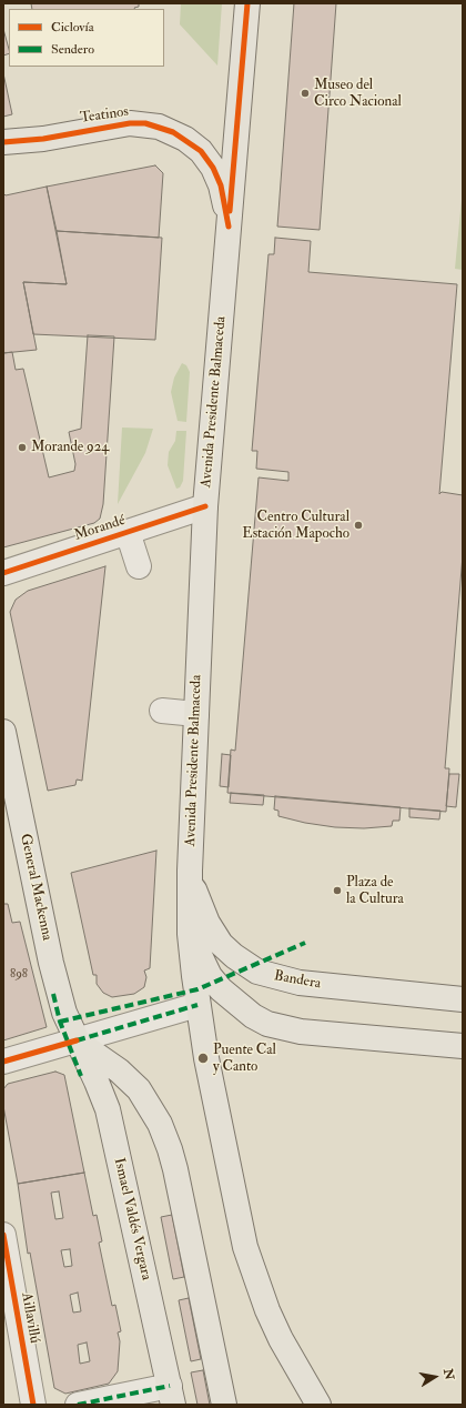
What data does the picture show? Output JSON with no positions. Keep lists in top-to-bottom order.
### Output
{
  "streets": {
    "main road": [
      "Teatinos",
      "Avenida Presidente Balmaceda",
      "General Mackenna",
      "Bandera",
      "Ismael Valdés Vergara"
    ],
    "street": ["Morandé", "Aillavillú"]
  },
  "crossings": [
    ["Teatinos", "Avenida Presidente Balmaceda"],
    ["Avenida Presidente Balmaceda", "Morandé"],
    ["Avenida Presidente Balmaceda", "Bandera"],
    ["General Mackenna", "Ismael Valdés Vergara"]
  ],
  "places": [
    "Museo del Circo Nacional",
    "Morande 924",
    "Centro Cultural Estación Mapocho",
    "Plaza de la Cultura",
    "Puente Cal y Canto"
  ],
  "house_numbers": ["898"],
  "legend": ["Ciclovía", "Sendero"],
  "north": "right"
}
